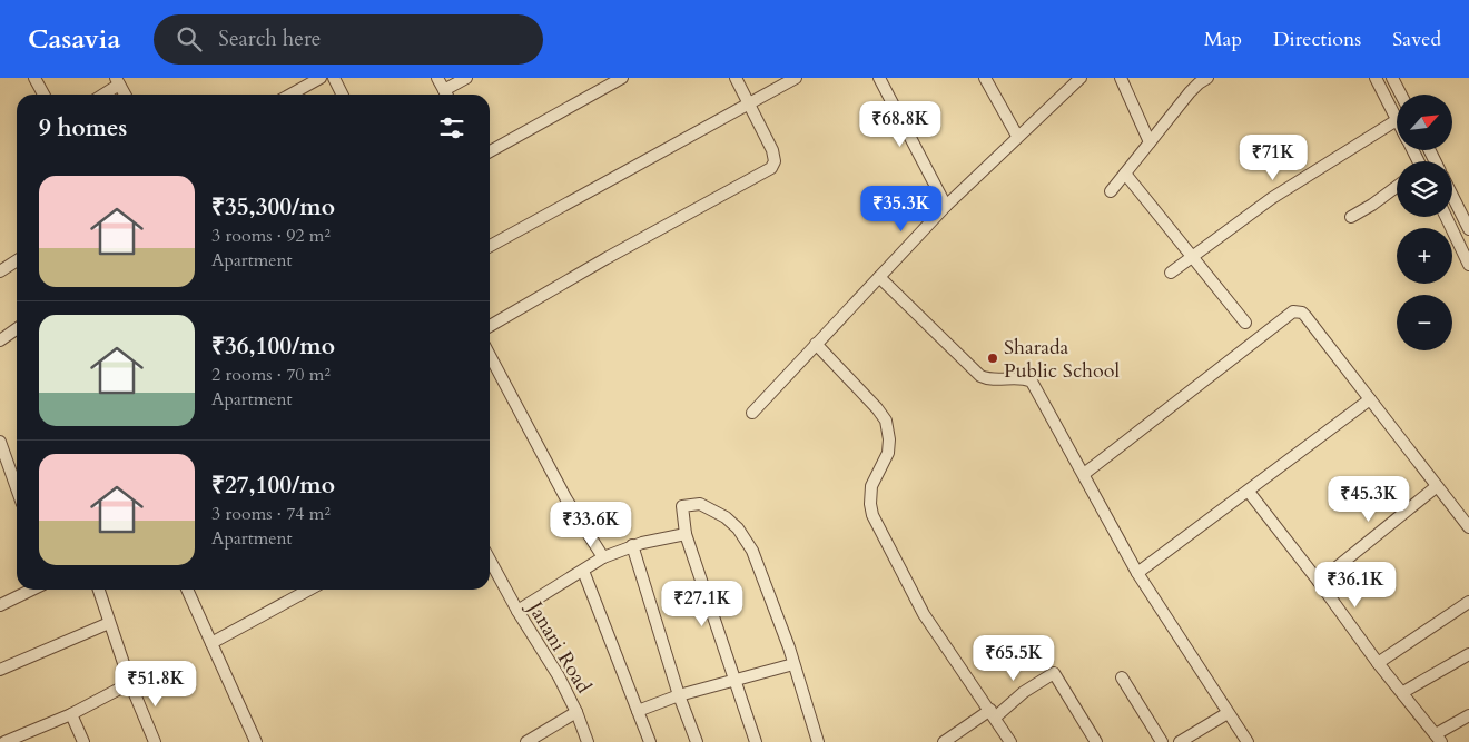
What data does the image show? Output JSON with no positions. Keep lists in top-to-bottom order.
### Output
{
  "streets": {
    "street": ["Janani Road"]
  },
  "places": ["Sharada Public School"],
  "north": "top right",
  "page": {
    "header": "Casavia",
    "search": "Search here",
    "nav": ["Map", "Directions", "Saved"],
    "map_buttons": ["+", "−"],
    "heading": "9 homes",
    "price": [
      "₹68.8K",
      "₹71K",
      "₹35.3K",
      "₹45.3K",
      "₹33.6K",
      "₹36.1K",
      "₹27.1K",
      "₹65.5K",
      "₹51.8K"
    ],
    "list": [
      {
        "name": "₹35,300/mo",
        "note": "3 rooms · 92 m² · Apartment"
      },
      {
        "name": "₹36,100/mo",
        "note": "2 rooms · 70 m² · Apartment"
      },
      {
        "name": "₹27,100/mo",
        "note": "3 rooms · 74 m² · Apartment"
      }
    ]
  }
}
